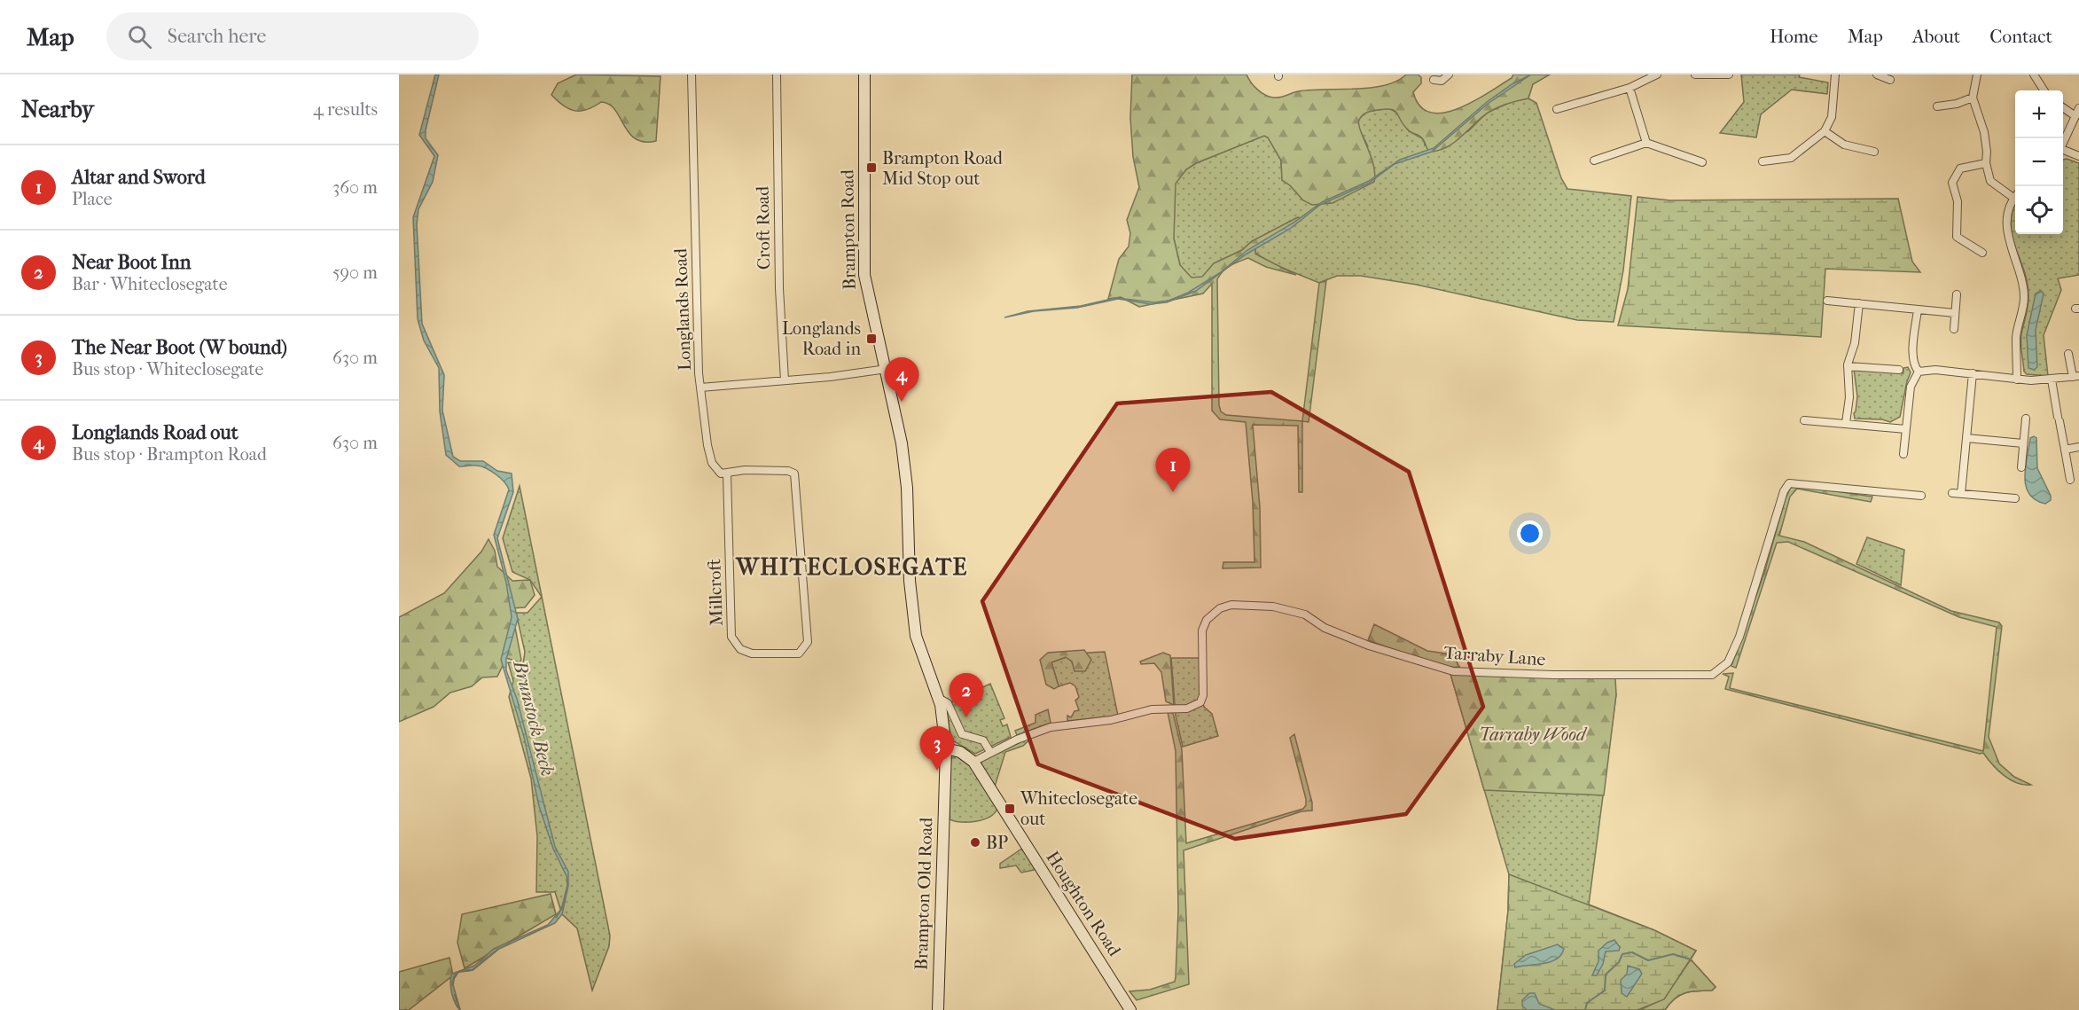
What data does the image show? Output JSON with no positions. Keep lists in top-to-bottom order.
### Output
{
  "streets": {
    "main road": ["Brampton Road", "Brampton Old Road", "Houghton Road"],
    "street": [
      "Croft Road",
      "Longlands Road",
      "Millcroft",
      "Tarraby Lane"
    ]
  },
  "crossings": [
    ["Croft Road", "Longlands Road"],
    ["Brampton Road", "Longlands Road"],
    ["Tarraby Lane", "Houghton Road"],
    ["Brampton Old Road", "Houghton Road"]
  ],
  "districts": ["WHITECLOSEGATE"],
  "water": ["Brunstock Beck"],
  "parks": ["Tarraby Wood"],
  "places": {
    "transit": ["Brampton Road Mid Stop out", "Longlands Road in", "Whiteclosegate out"],
    "other": ["BP"]
  },
  "page": {
    "header": "Map",
    "search": "Search here",
    "nav": [
      "Home",
      "Map",
      "About",
      "Contact"
    ],
    "heading": ["Nearby", "4 results"],
    "map_buttons": ["+", "−"],
    "list": [
      {
        "mark": "1",
        "name": "Altar and Sword",
        "note": "Place",
        "value": "360 m"
      },
      {
        "mark": "2",
        "name": "Near Boot Inn",
        "note": "Bar · Whiteclosegate",
        "value": "590 m"
      },
      {
        "mark": "3",
        "name": "The Near Boot (W bound)",
        "note": "Bus stop · Whiteclosegate",
        "value": "630 m"
      },
      {
        "mark": "4",
        "name": "Longlands Road out",
        "note": "Bus stop · Brampton Road",
        "value": "630 m"
      }
    ],
    "pins": [
      "4",
      "1",
      "2",
      "3"
    ]
  }
}
